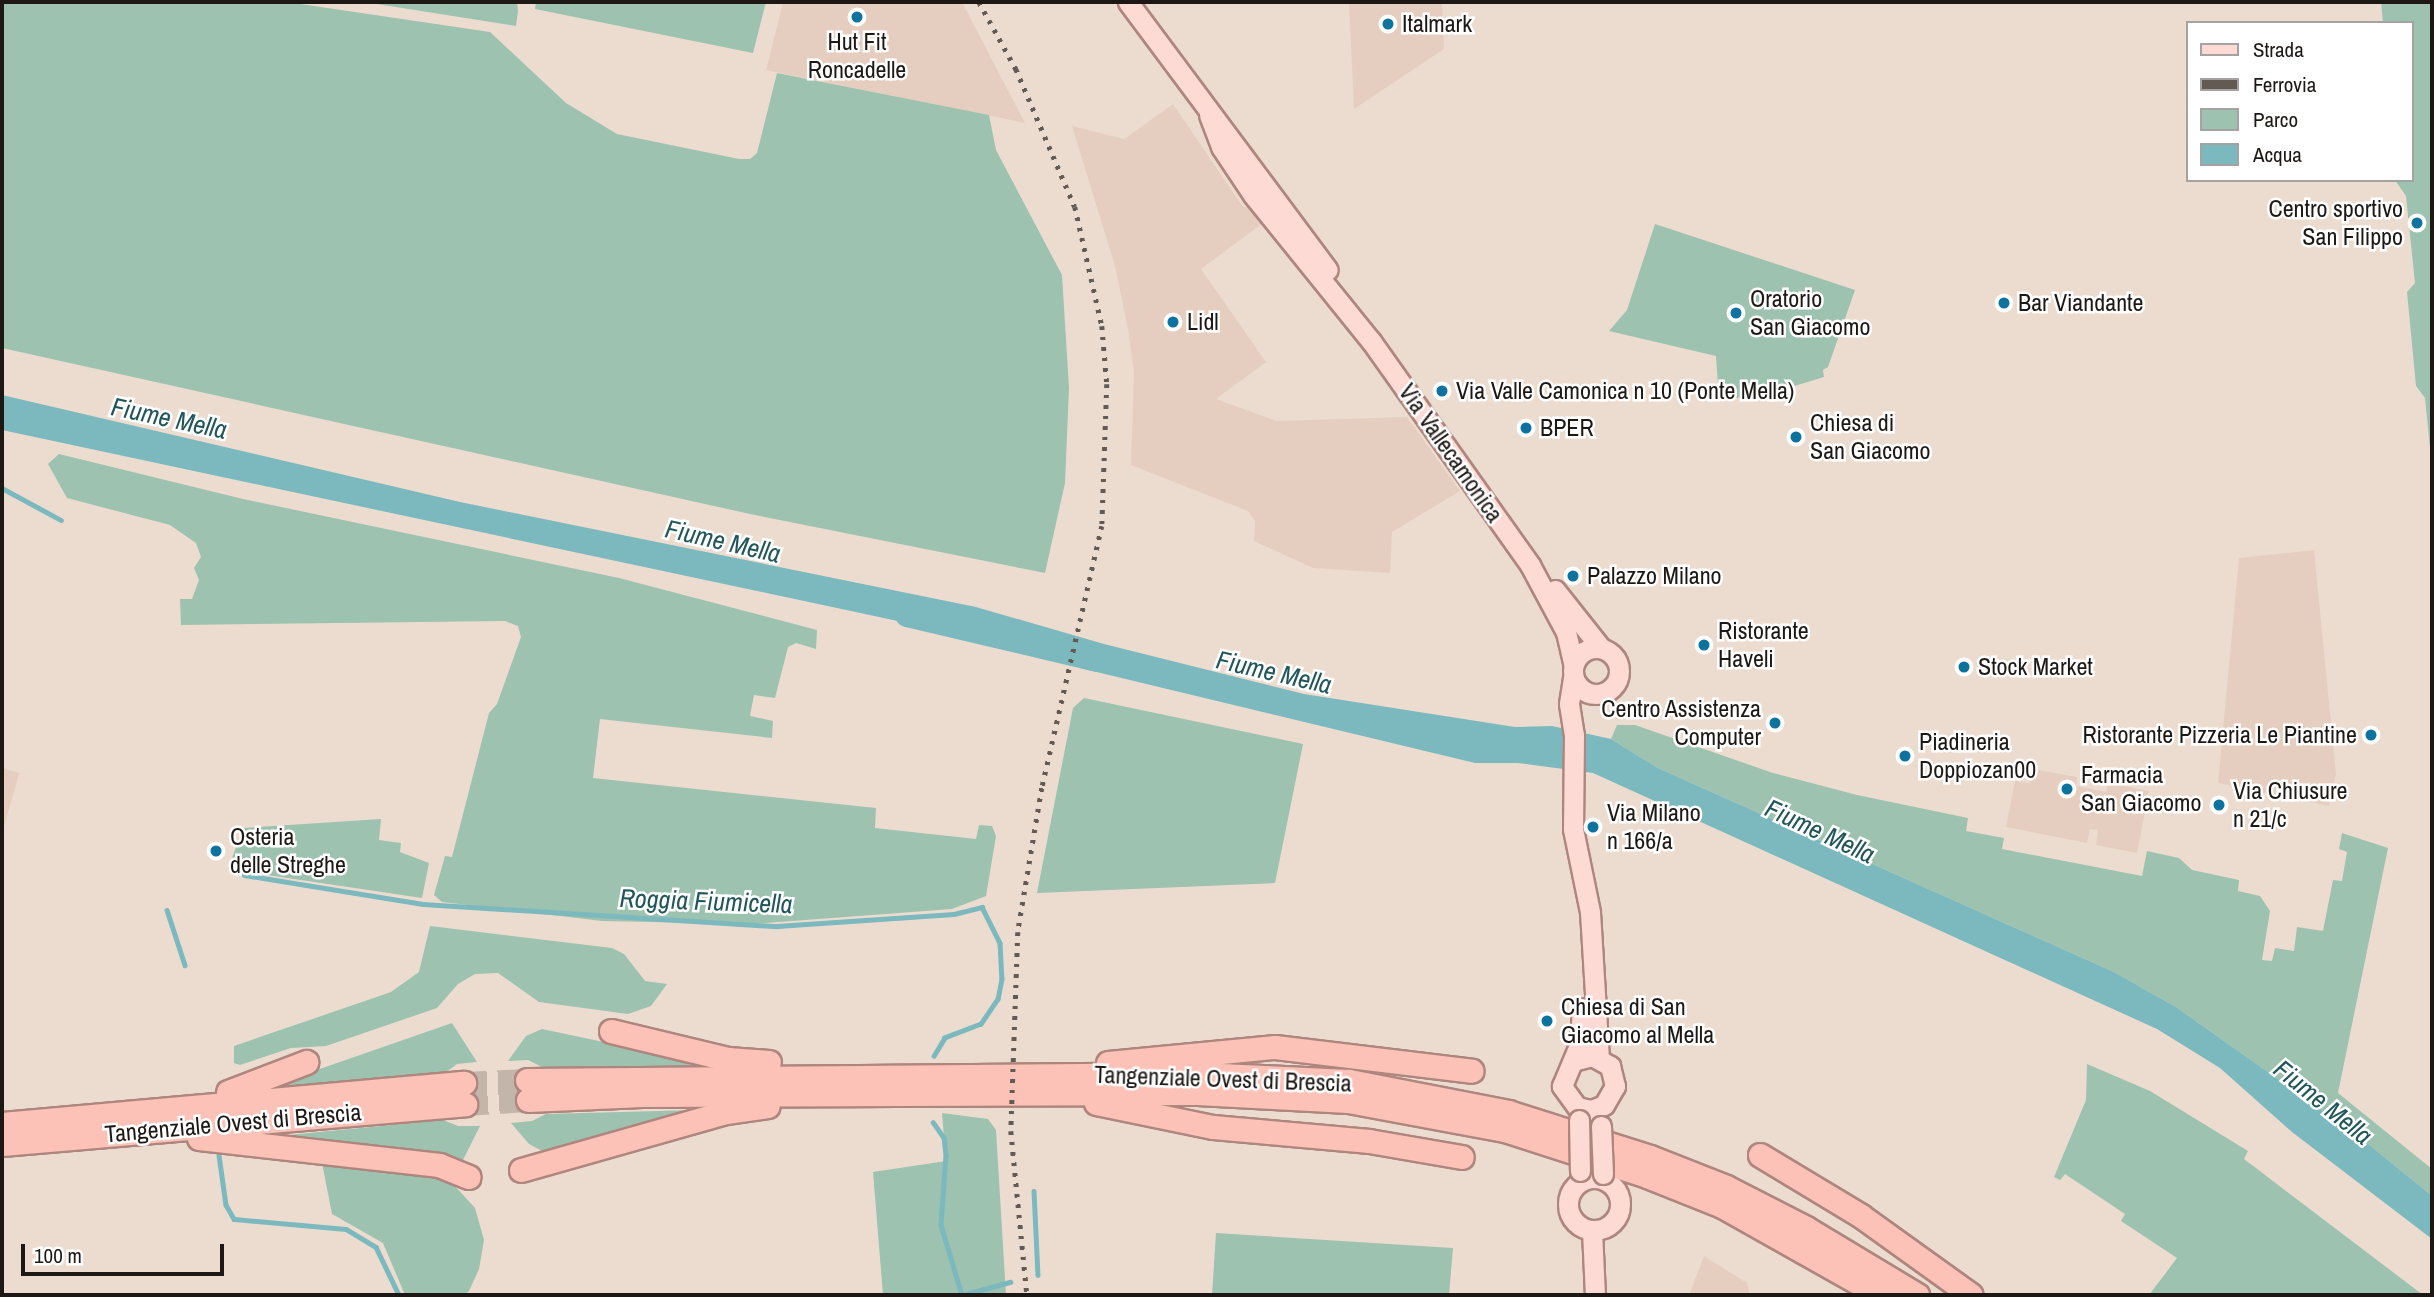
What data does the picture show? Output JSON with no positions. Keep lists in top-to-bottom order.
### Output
{
  "streets": {
    "highway": ["Tangenziale Ovest di Brescia"],
    "main road": ["Via Vallecamonica"]
  },
  "water": ["Fiume Mella", "Roggia Fiumicella"],
  "places": [
    "Hut Fit Roncadelle",
    "Italmark",
    "Centro sportivo San Filippo",
    "Bar Viandante",
    "Oratorio San Giacomo",
    "Lidl",
    "Via Valle Camonica n 10 (Ponte Mella)",
    "BPER",
    "Chiesa di San Giacomo",
    "Palazzo Milano",
    "Ristorante Haveli",
    "Stock Market",
    "Centro Assistenza Computer",
    "Ristorante Pizzeria Le Piantine",
    "Piadineria Doppiozan00",
    "Farmacia San Giacomo",
    "Via Chiusure n 21/c",
    "Via Milano n 166/a",
    "Osteria delle Streghe",
    "Chiesa di San Giacomo al Mella"
  ],
  "legend": [
    "Strada",
    "Ferrovia",
    "Parco",
    "Acqua"
  ],
  "scale_bar": "100 m"
}
